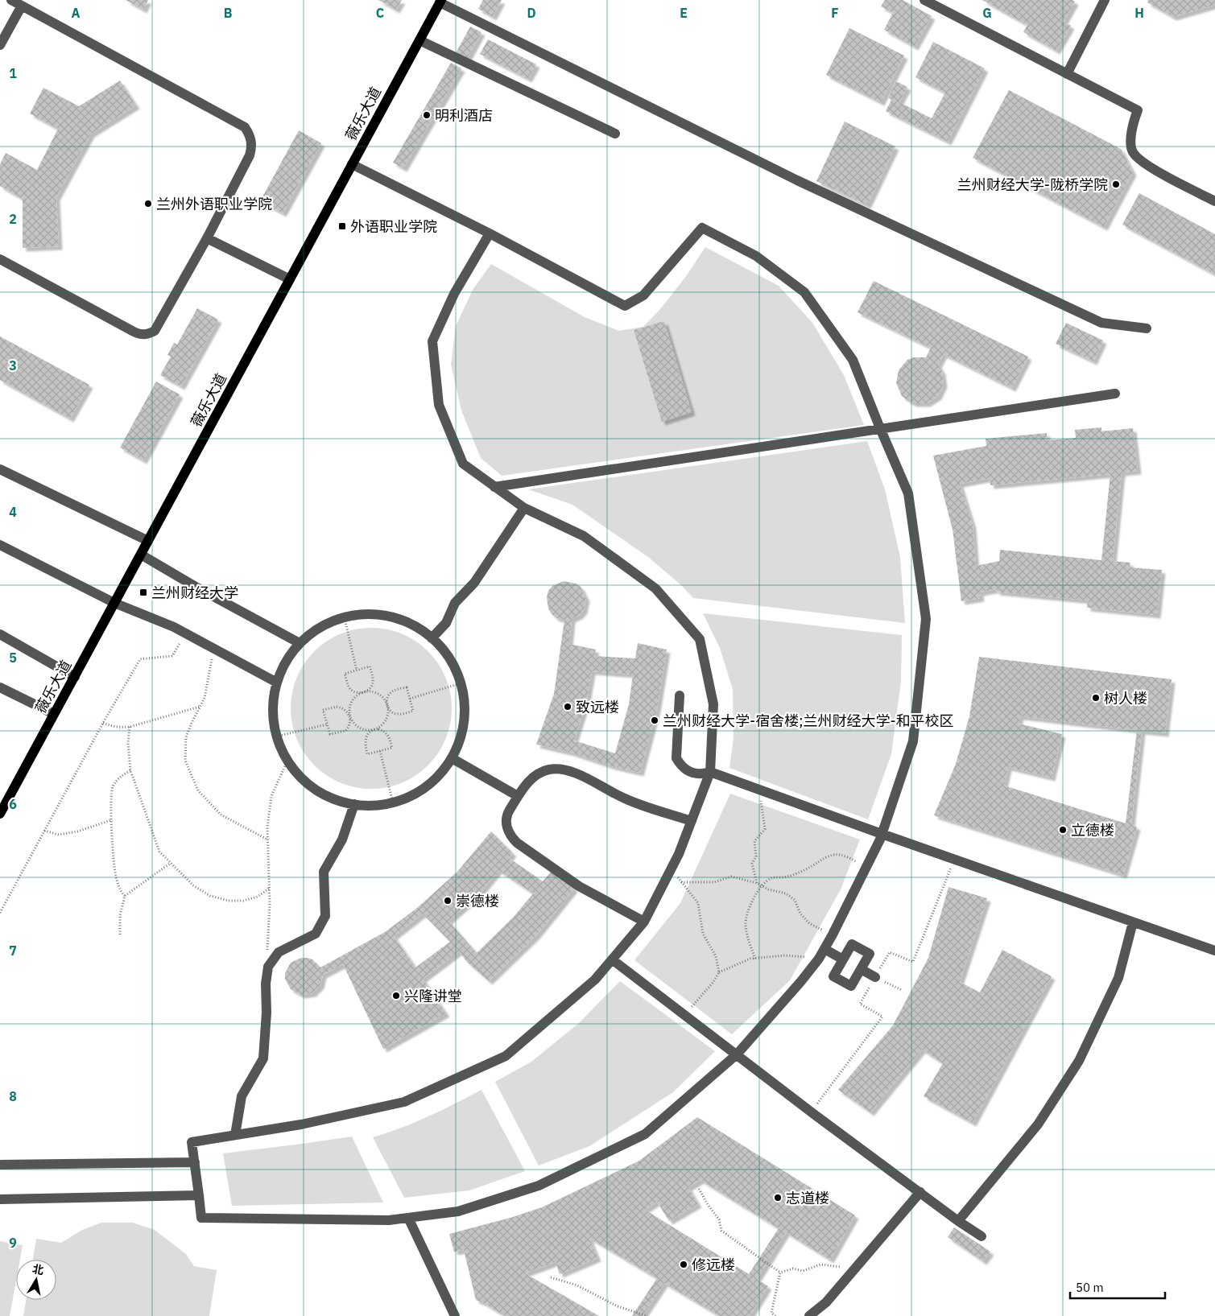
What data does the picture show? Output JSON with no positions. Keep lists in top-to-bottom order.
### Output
{
  "streets": {
    "main road": ["薇乐大道"]
  },
  "places": {
    "other": [
      "明利酒店",
      "兰州财经大学-陇桥学院",
      "兰州外语职业学院",
      "树人楼",
      "致远楼",
      "兰州财经大学-宿舍楼;兰州财经大学-和平校区",
      "立德楼",
      "崇德楼",
      "兴隆讲堂",
      "志道楼",
      "修远楼"
    ],
    "transit": ["外语职业学院", "兰州财经大学"]
  },
  "scale_bar": "50 m",
  "north": "top",
  "grid": {
    "columns": [
      "A",
      "B",
      "C",
      "D",
      "E",
      "F",
      "G",
      "H"
    ],
    "rows": [
      "1",
      "2",
      "3",
      "4",
      "5",
      "6",
      "7",
      "8",
      "9"
    ]
  }
}
